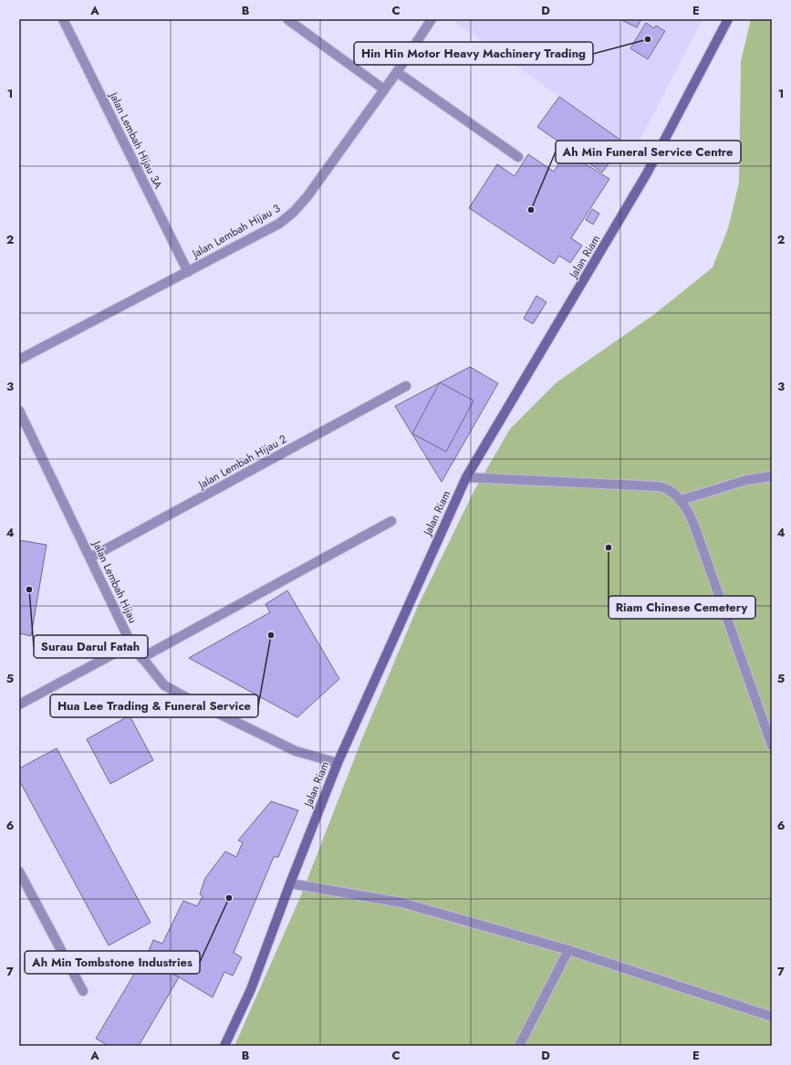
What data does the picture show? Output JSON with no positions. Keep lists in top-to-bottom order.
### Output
{
  "streets": {
    "main road": ["Jalan Riam"],
    "street": [
      "Jalan Lembah Hijau 3A",
      "Jalan Lembah Hijau 3",
      "Jalan Lembah Hijau 2",
      "Jalan Lembah Hijau"
    ]
  },
  "crossings": [
    ["Jalan Lembah Hijau 3A", "Jalan Lembah Hijau 3"],
    ["Jalan Riam", "Jalan Lembah Hijau"],
    ["Jalan Lembah Hijau 2", "Jalan Lembah Hijau"]
  ],
  "places": [
    "Hin Hin Motor Heavy Machinery Trading",
    "Ah Min Funeral Service Centre",
    "Riam Chinese Cemetery",
    "Surau Darul Fatah",
    "Hua Lee Trading & Funeral Service",
    "Ah Min Tombstone Industries"
  ],
  "grid": {
    "columns": [
      "A",
      "B",
      "C",
      "D",
      "E"
    ],
    "rows": [
      "1",
      "2",
      "3",
      "4",
      "5",
      "6",
      "7"
    ]
  }
}
